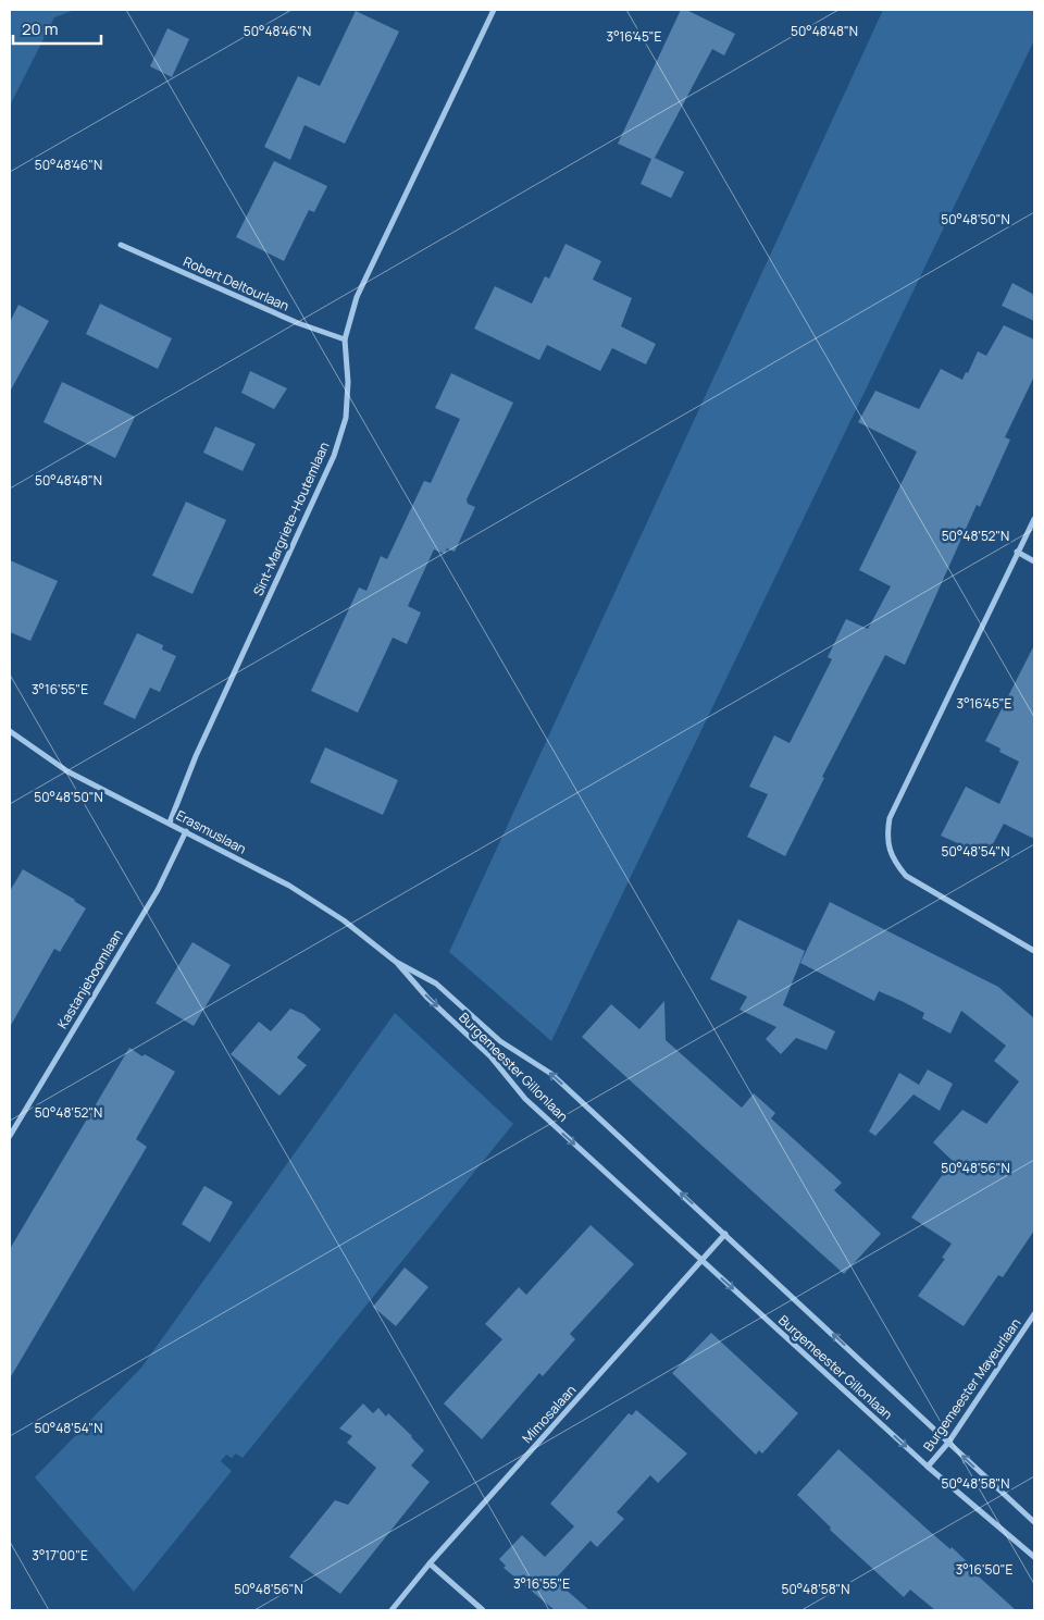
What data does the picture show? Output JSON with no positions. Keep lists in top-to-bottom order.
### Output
{
  "streets": {
    "street": [
      "Robert Deltourlaan",
      "Sint-Margriete-Houtemlaan",
      "Erasmuslaan",
      "Kastanjeboomlaan",
      "Burgemeester Gillonlaan",
      "Burgemeester Mayeurlaan",
      "Mimosalaan"
    ]
  },
  "crossings": [
    ["Robert Deltourlaan", "Sint-Margriete-Houtemlaan"],
    ["Sint-Margriete-Houtemlaan", "Erasmuslaan"],
    ["Erasmuslaan", "Kastanjeboomlaan"],
    ["Erasmuslaan", "Burgemeester Gillonlaan"],
    ["Burgemeester Gillonlaan", "Burgemeester Mayeurlaan"],
    ["Burgemeester Gillonlaan", "Mimosalaan"]
  ],
  "scale_bar": "20 m",
  "coordinates": [
    "50°48'46\"N",
    "50°48'48\"N",
    "3°16'45\"E",
    "50°48'50\"N",
    "50°48'52\"N",
    "3°16'55\"E",
    "50°48'54\"N",
    "50°48'56\"N",
    "50°48'58\"N",
    "3°17'00\"E",
    "3°16'50\"E"
  ]
}
